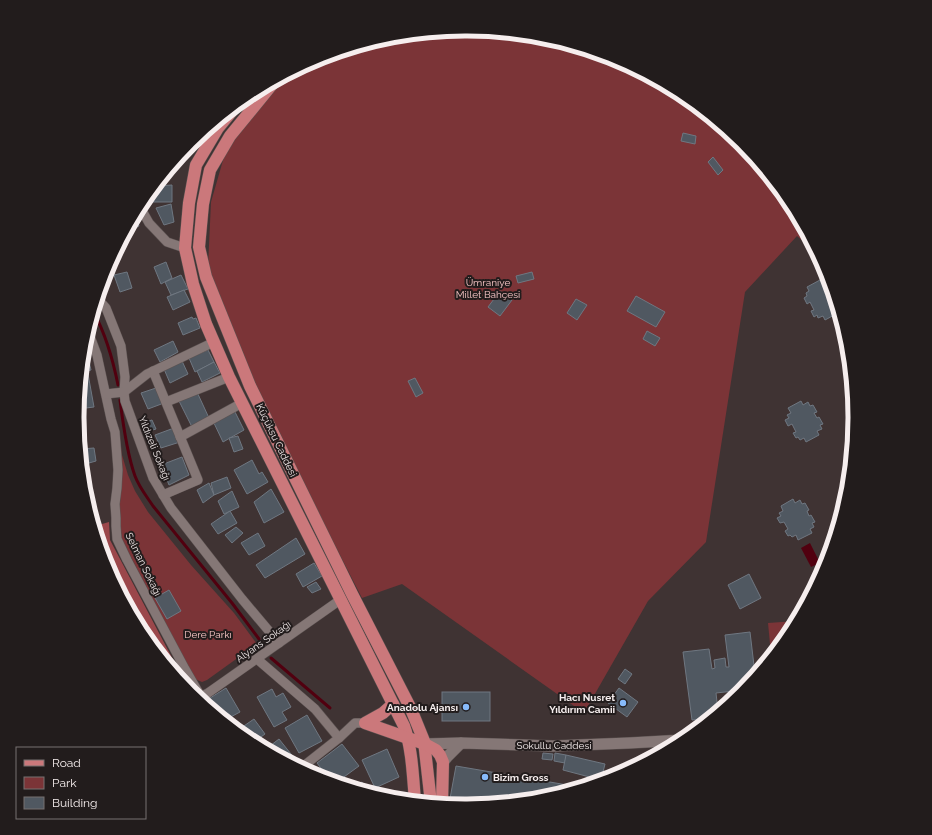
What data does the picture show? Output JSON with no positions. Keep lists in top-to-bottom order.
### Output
{
  "streets": {
    "main road": ["Küçüksu Caddesi"],
    "street": [
      "Yıldızeli Sokağı",
      "Selman Sokağı",
      "Alyans Sokağı",
      "Sokullu Caddesi"
    ]
  },
  "crossings": [
    ["Küçüksu Caddesi", "Alyans Sokağı"],
    ["Küçüksu Caddesi", "Sokullu Caddesi"],
    ["Yıldızeli Sokağı", "Alyans Sokağı"]
  ],
  "parks": ["Ümraniye Millet Bahçesi", "Dere Parkı"],
  "places": ["Hacı Nusret Yıldırım Camii", "Anadolu Ajansı", "Bizim Gross"],
  "legend": ["Road", "Park", "Building"]
}
